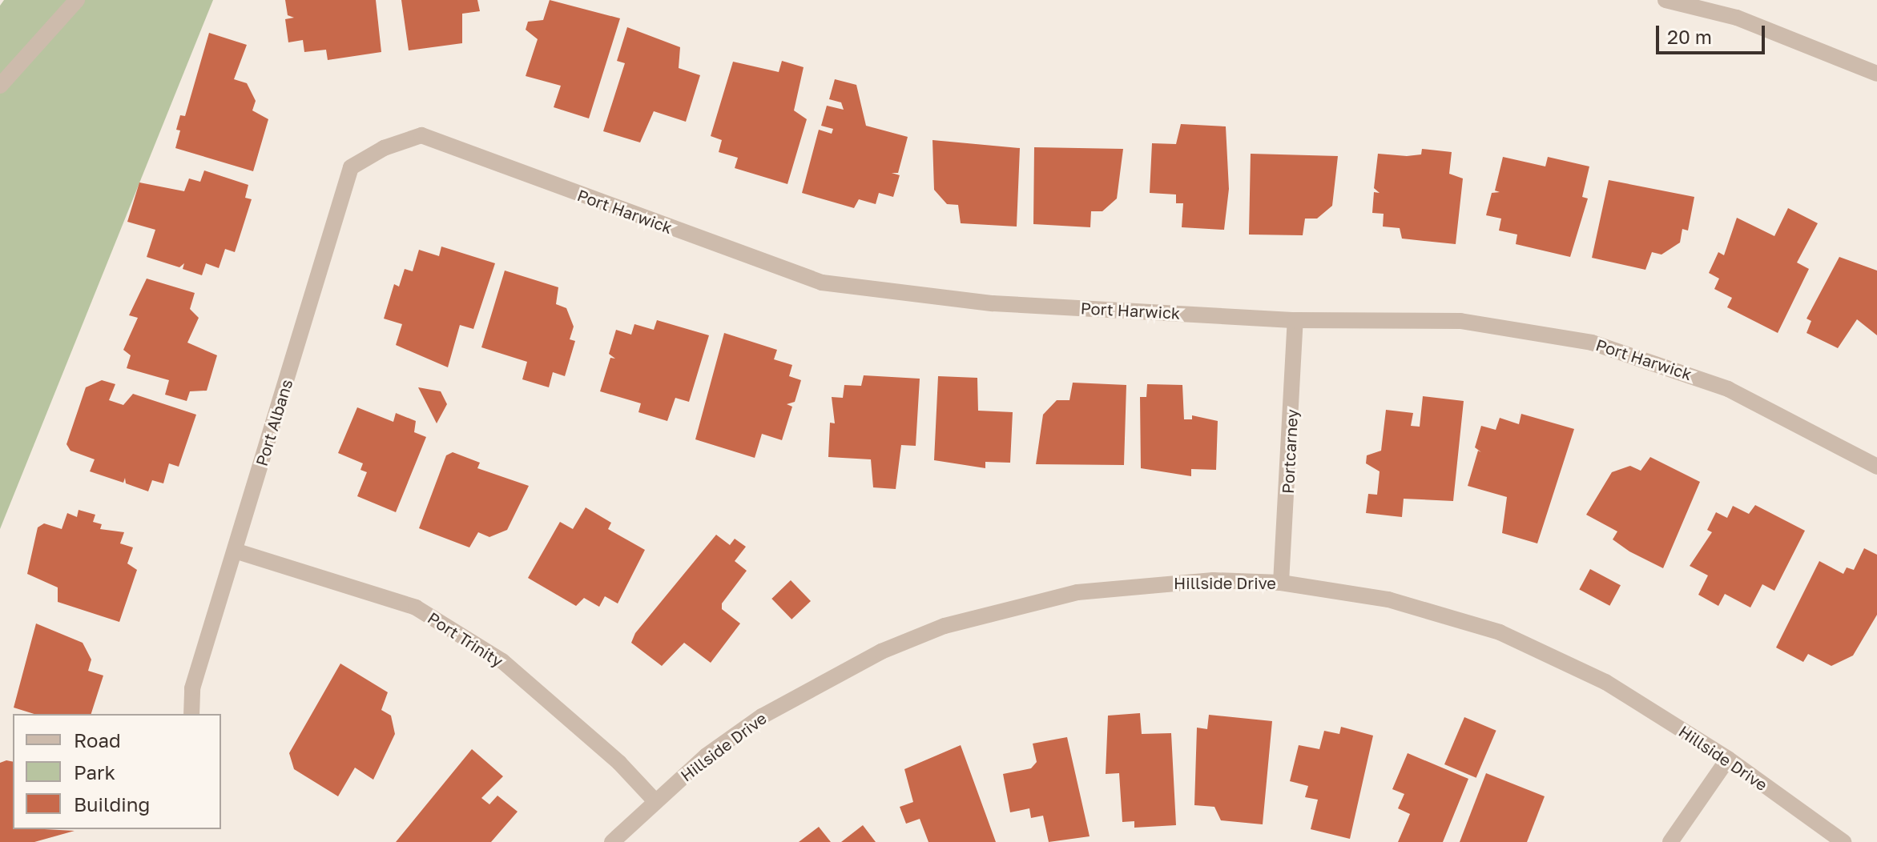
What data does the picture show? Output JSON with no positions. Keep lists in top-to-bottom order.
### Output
{
  "streets": {
    "street": [
      "Port Harwick",
      "Port Albans",
      "Portcarney",
      "Hillside Drive",
      "Port Trinity"
    ]
  },
  "crossings": [
    ["Port Harwick", "Port Albans"],
    ["Port Harwick", "Portcarney"],
    ["Port Albans", "Port Trinity"],
    ["Portcarney", "Hillside Drive"],
    ["Hillside Drive", "Port Trinity"]
  ],
  "legend": ["Road", "Park", "Building"],
  "scale_bar": "20 m"
}
